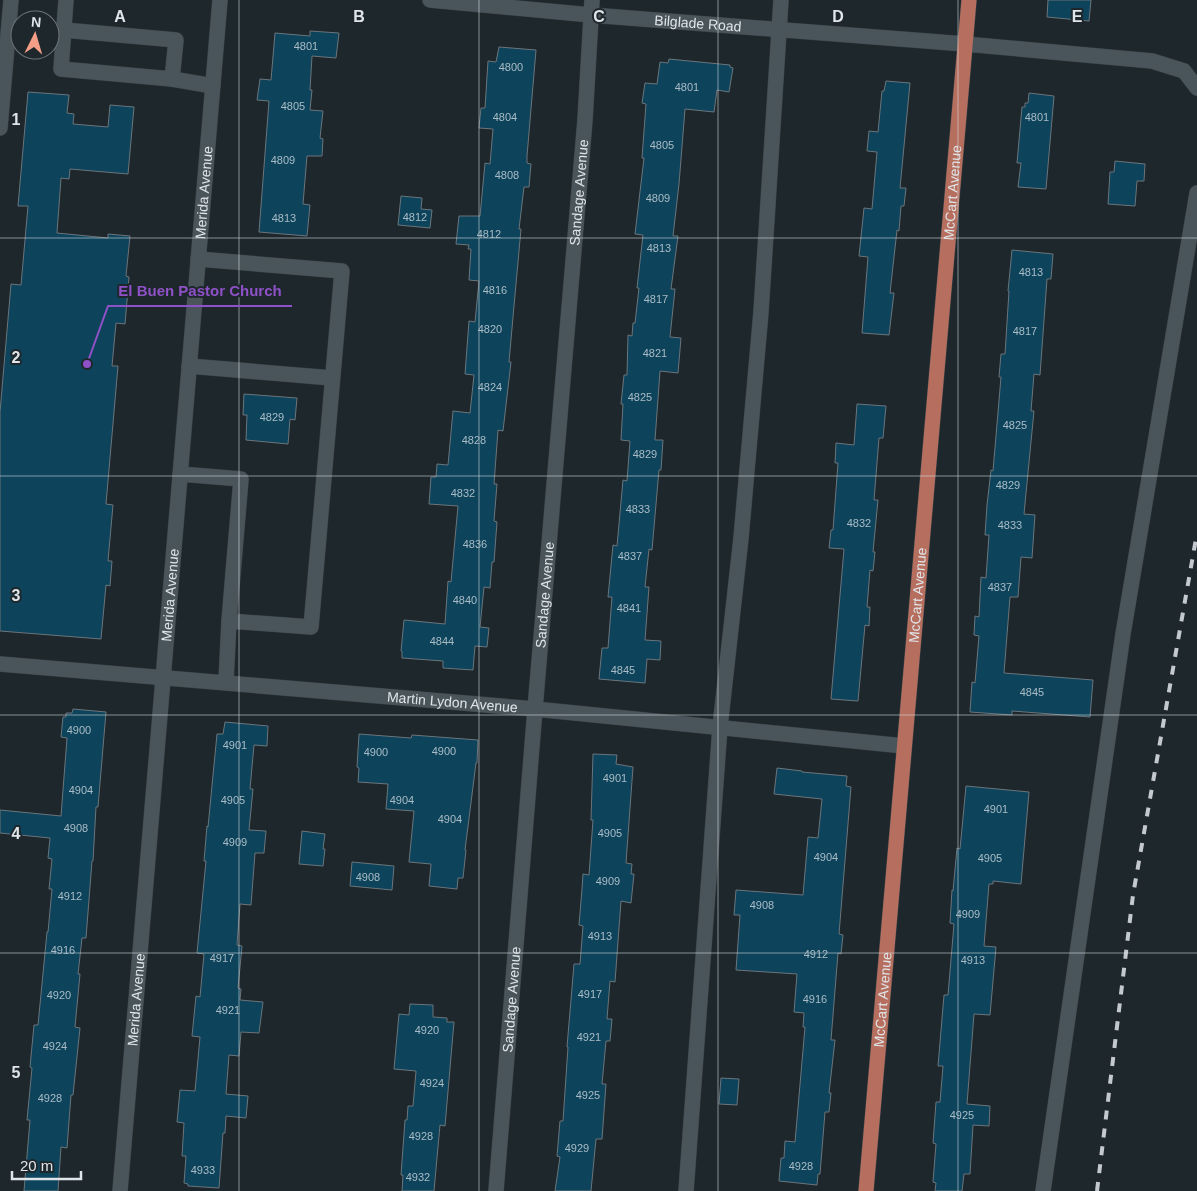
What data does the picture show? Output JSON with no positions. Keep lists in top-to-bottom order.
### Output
{
  "streets": {
    "main road": ["McCart Avenue"],
    "street": [
      "Bilglade Road",
      "Merida Avenue",
      "Sandage Avenue",
      "Martin Lydon Avenue"
    ]
  },
  "crossings": [
    ["Bilglade Road", "Sandage Avenue"],
    ["Bilglade Road", "McCart Avenue"],
    ["Merida Avenue", "Martin Lydon Avenue"],
    ["Sandage Avenue", "Martin Lydon Avenue"],
    ["McCart Avenue", "Martin Lydon Avenue"]
  ],
  "places": ["El Buen Pastor Church"],
  "house_numbers": [
    "4801",
    "4800",
    "4801",
    "4805",
    "4804",
    "4801",
    "4805",
    "4809",
    "4808",
    "4809",
    "4812",
    "4813",
    "4812",
    "4813",
    "4813",
    "4816",
    "4817",
    "4820",
    "4817",
    "4821",
    "4824",
    "4825",
    "4829",
    "4825",
    "4828",
    "4829",
    "4829",
    "4832",
    "4833",
    "4832",
    "4833",
    "4836",
    "4837",
    "4837",
    "4840",
    "4841",
    "4844",
    "4845",
    "4845",
    "4900",
    "4901",
    "4900",
    "4900",
    "4901",
    "4904",
    "4905",
    "4904",
    "4901",
    "4904",
    "4908",
    "4905",
    "4909",
    "4904",
    "4905",
    "4908",
    "4909",
    "4912",
    "4908",
    "4909",
    "4913",
    "4916",
    "4912",
    "4917",
    "4913",
    "4917",
    "4920",
    "4916",
    "4921",
    "4920",
    "4921",
    "4924",
    "4924",
    "4925",
    "4928",
    "4925",
    "4928",
    "4929",
    "4928",
    "4933",
    "4932"
  ],
  "scale_bar": "20 m",
  "north": "top",
  "grid": {
    "columns": [
      "A",
      "B",
      "C",
      "D",
      "E"
    ],
    "rows": [
      "1",
      "2",
      "3",
      "4",
      "5"
    ]
  }
}
